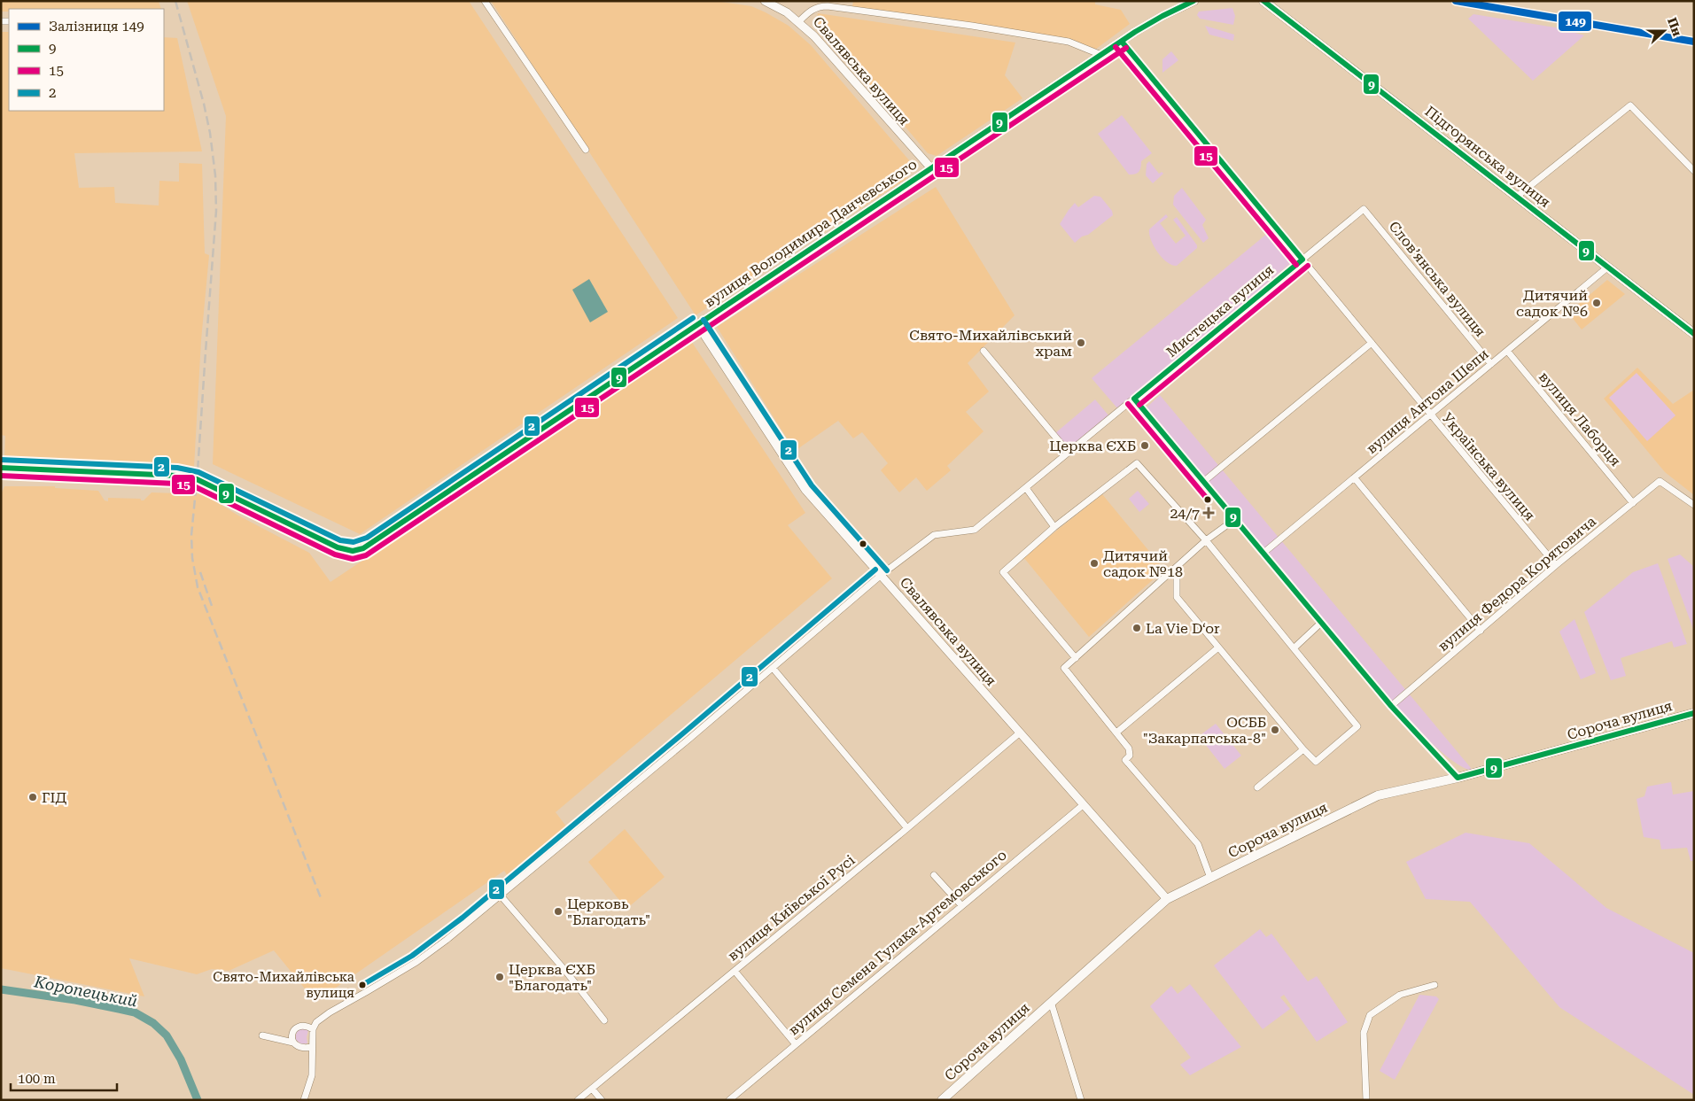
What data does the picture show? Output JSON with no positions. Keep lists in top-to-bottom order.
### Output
{
  "streets": {
    "main road": ["Підгорянська вулиця", "Сороча вулиця"],
    "street": [
      "Свалявська вулиця",
      "вулиця Володимира Данчевського",
      "Словʼянська вулиця",
      "Мистецька вулиця",
      "вулиця Антона Шепи",
      "вулиця Лаборця",
      "Українська вулиця",
      "вулиця Федора Корятовича",
      "вулиця Київської Русі",
      "вулиця Семена Гулака-Артемовського"
    ]
  },
  "crossings": [
    ["Свалявська вулиця", "вулиця Володимира Данчевського"],
    ["Свалявська вулиця", "Сороча вулиця"],
    ["Свалявська вулиця", "вулиця Київської Русі"],
    ["Свалявська вулиця", "вулиця Семена Гулака-Артемовського"],
    ["Підгорянська вулиця", "вулиця Антона Шепи"],
    ["вулиця Володимира Данчевського", "Українська вулиця"],
    ["Словʼянська вулиця", "Мистецька вулиця"],
    ["Словʼянська вулиця", "вулиця Антона Шепи"],
    ["Мистецька вулиця", "Українська вулиця"],
    ["вулиця Антона Шепи", "вулиця Лаборця"],
    ["вулиця Антона Шепи", "Українська вулиця"],
    ["вулиця Лаборця", "вулиця Федора Корятовича"],
    ["Українська вулиця", "вулиця Федора Корятовича"]
  ],
  "water": ["Коропецький"],
  "places": {
    "other": [
      "Дитячий садок №6",
      "Свято-Михайлівський храм",
      "Церква ЄХБ",
      "Дитячий садок №18",
      "La Vie D‘or",
      "ОСББ \"Закарпатська-8\"",
      "ГІД",
      "Церковь \"Благодать\"",
      "Церква ЄХБ \"Благодать\"",
      "Свято-Михайлівська вулиця"
    ],
    "health": ["24/7"]
  },
  "lines": [
    "rail line 149",
    "transit line 9",
    "transit line 15",
    "transit line 2"
  ],
  "legend": [
    "Залізниця 149",
    "9",
    "15",
    "2"
  ],
  "scale_bar": "100 m",
  "north": "right"
}
